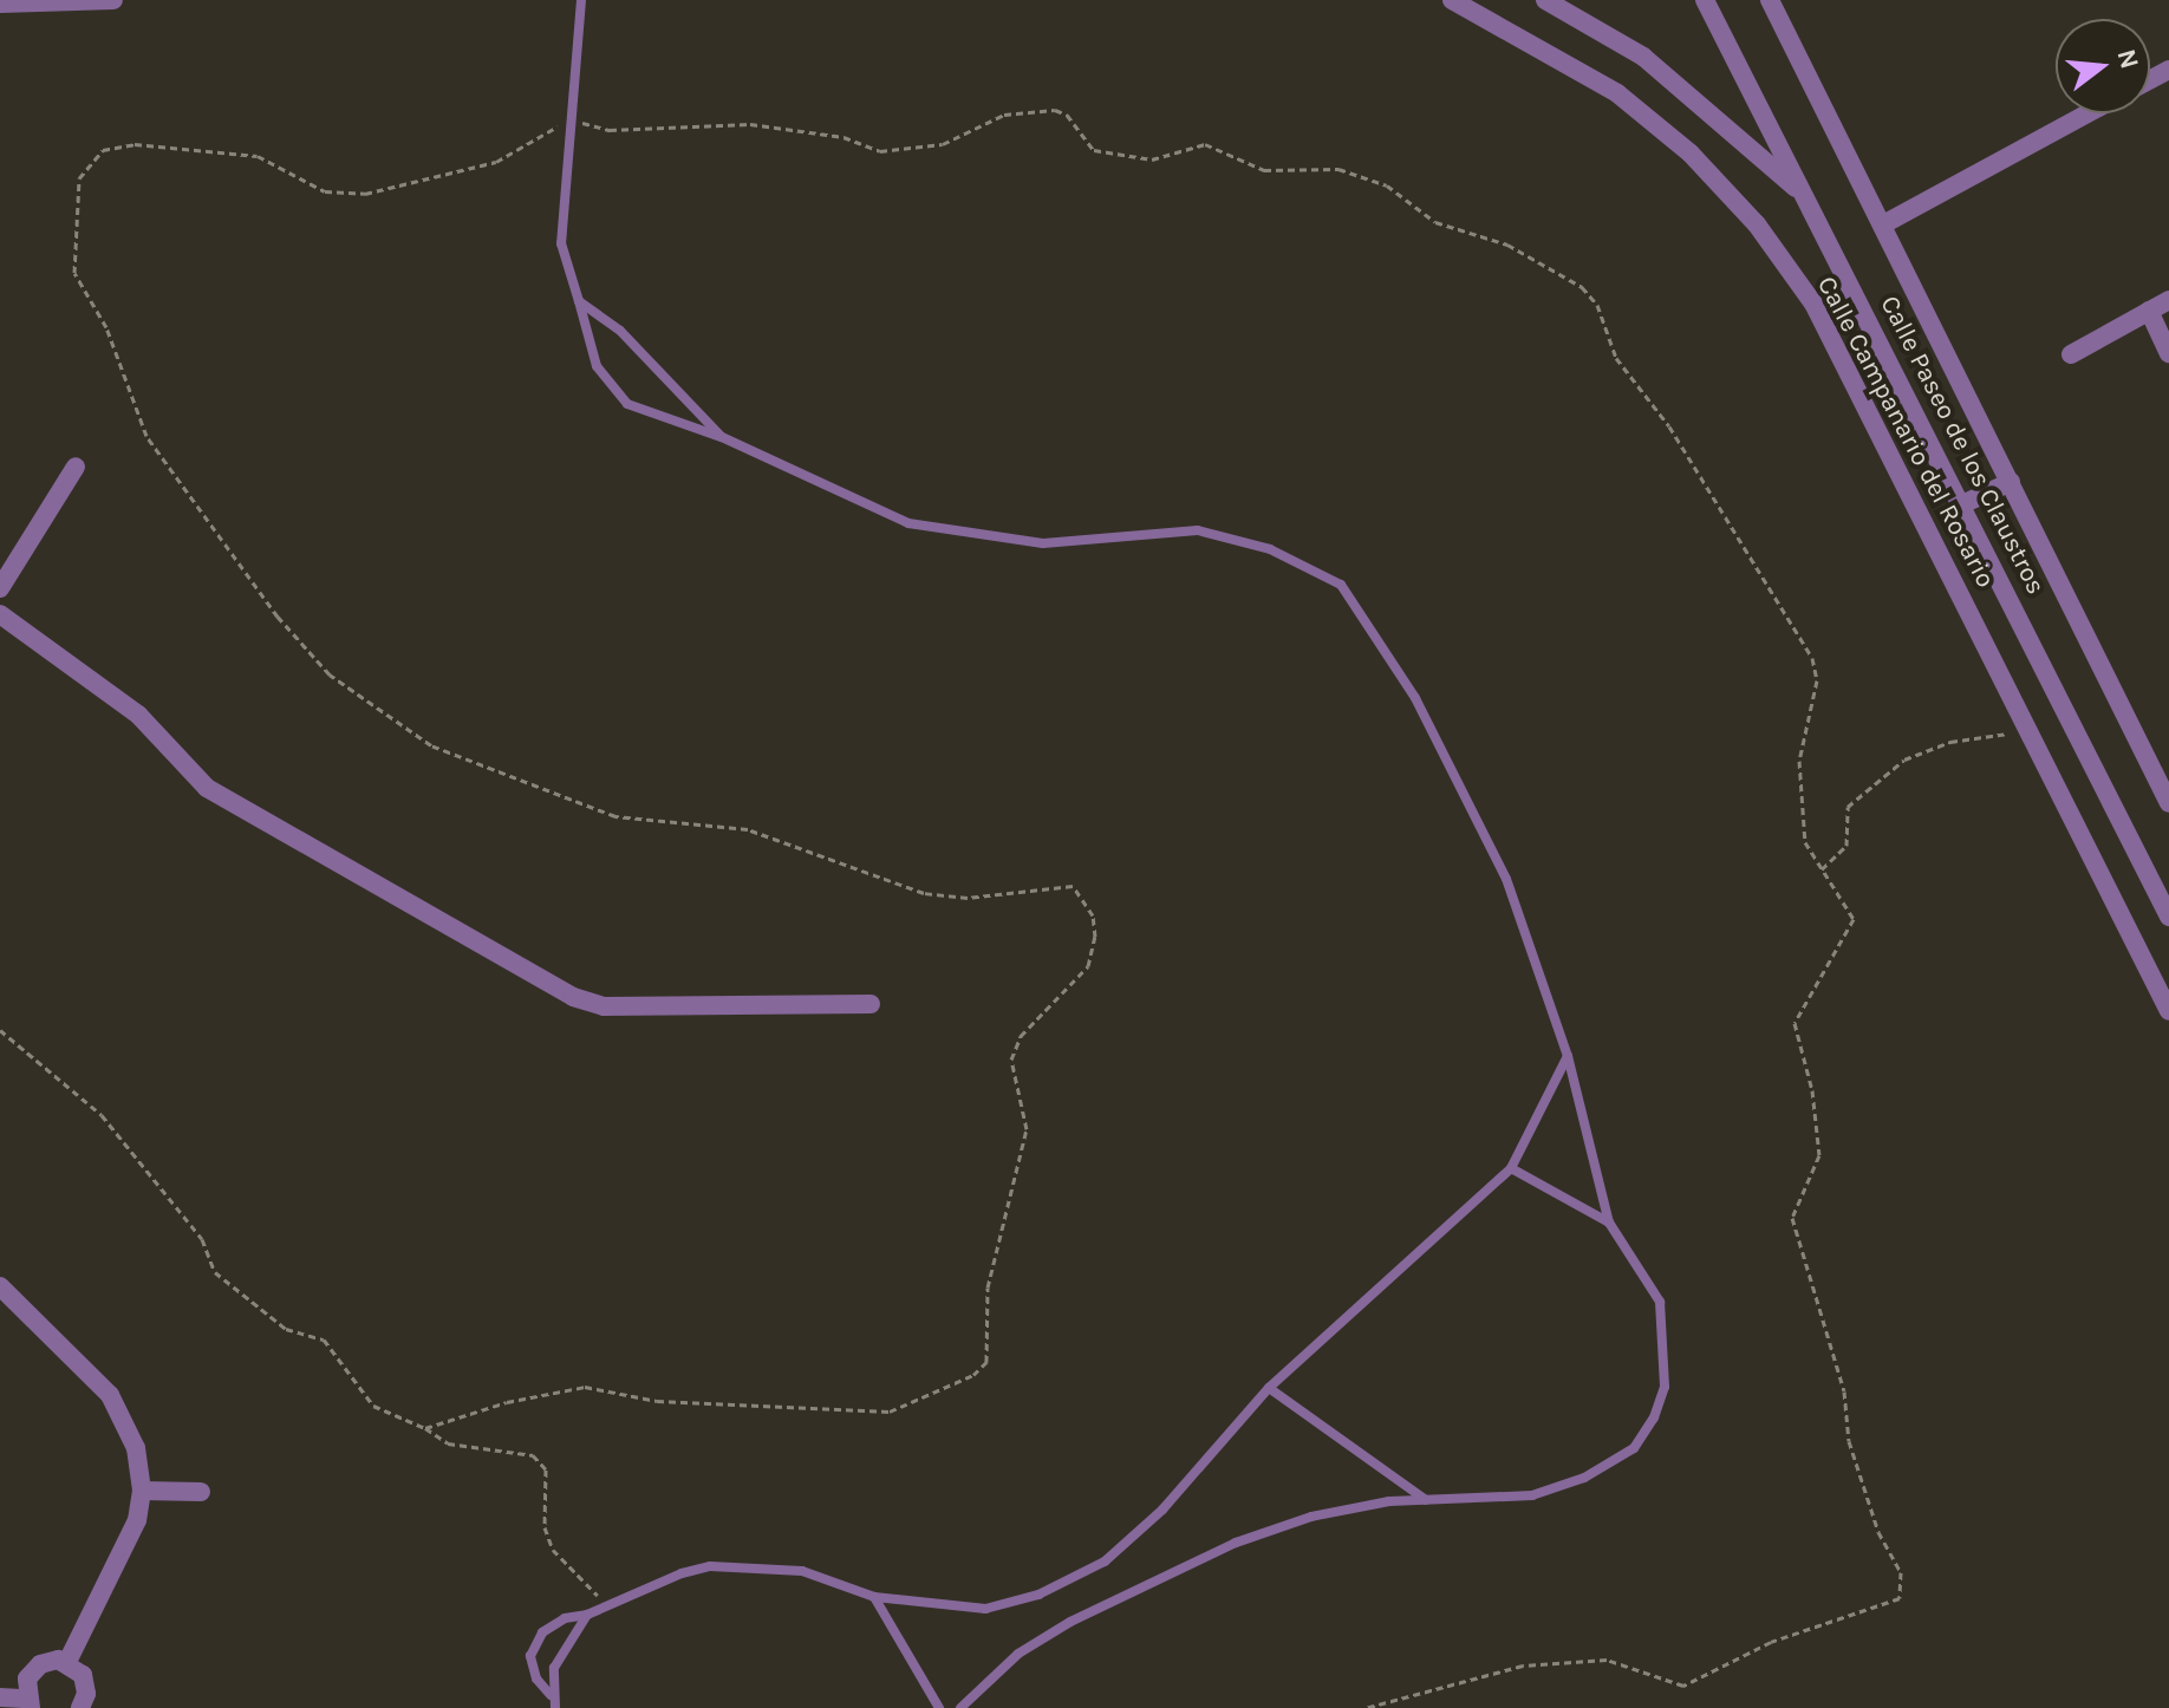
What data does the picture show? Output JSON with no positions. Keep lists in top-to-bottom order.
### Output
{
  "streets": {
    "street": ["Calle Campanario del Rosario", "Calle Paseo de los Claustros"]
  },
  "north": "right"
}
